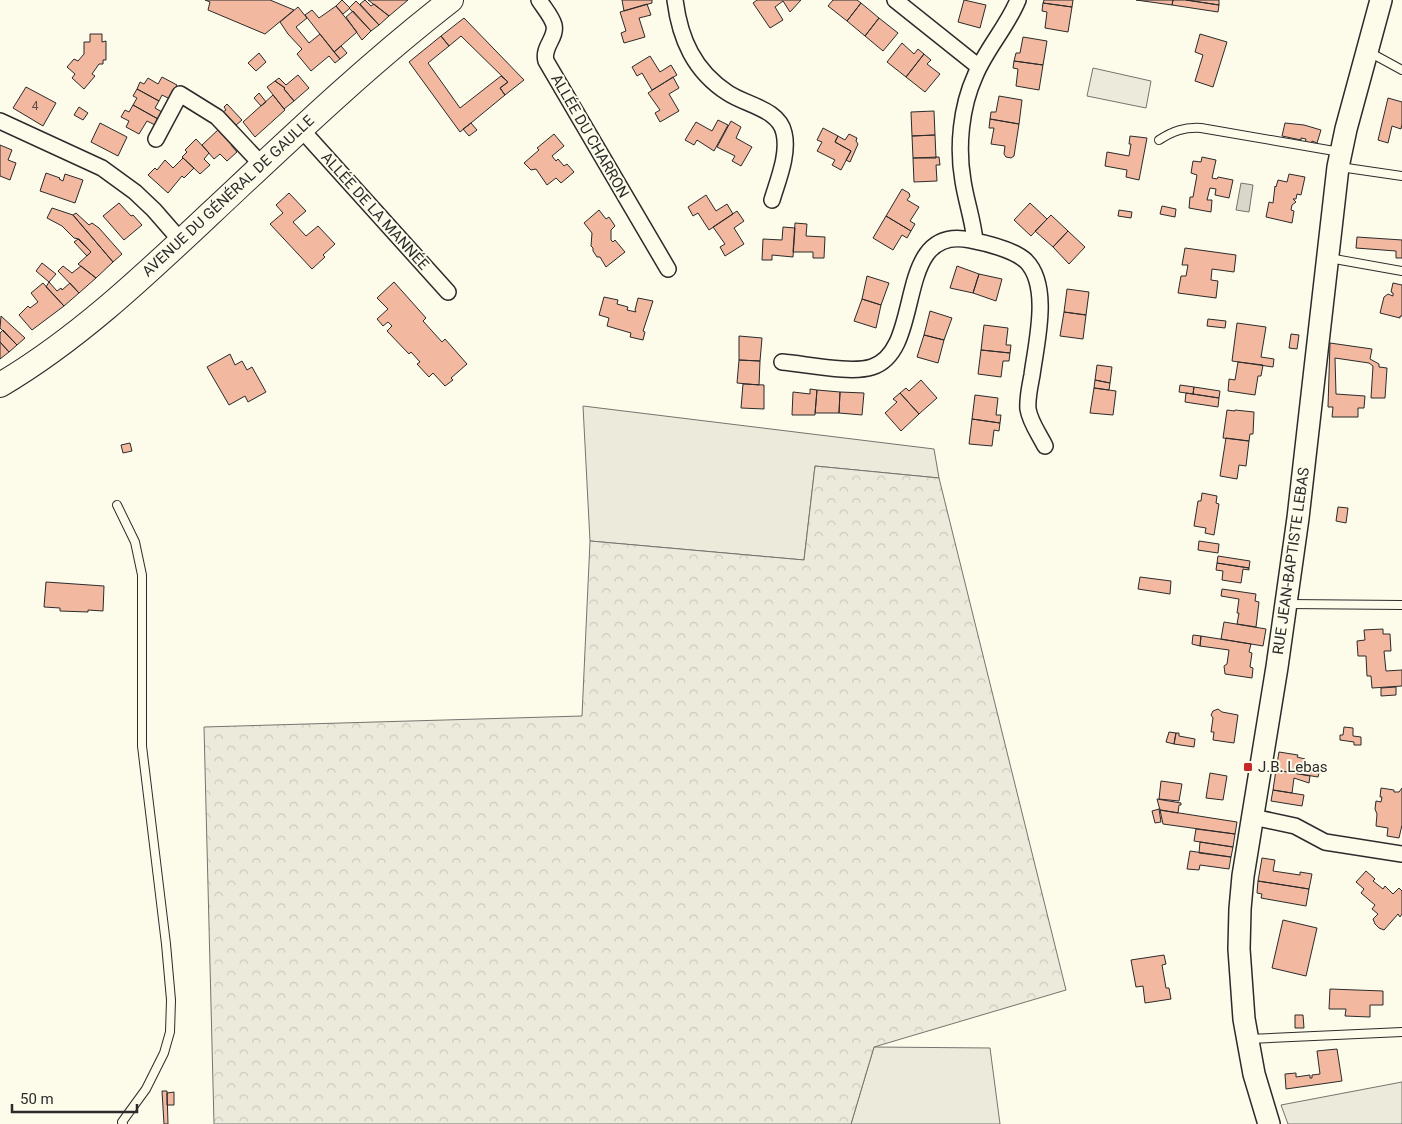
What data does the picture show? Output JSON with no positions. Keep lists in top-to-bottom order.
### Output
{
  "streets": {
    "main road": ["AVENUE DU GÉNÉRAL DE GAULLE", "RUE JEAN-BAPTISTE LEBAS"],
    "street": ["ALLÉE DU CHARRON", "ALLÉE DE LA MANNÉE"]
  },
  "crossings": [
    ["AVENUE DU GÉNÉRAL DE GAULLE", "ALLÉE DE LA MANNÉE"]
  ],
  "places": {
    "transit": ["J.B. Lebas"]
  },
  "house_numbers": ["4"],
  "scale_bar": "50 m"
}
